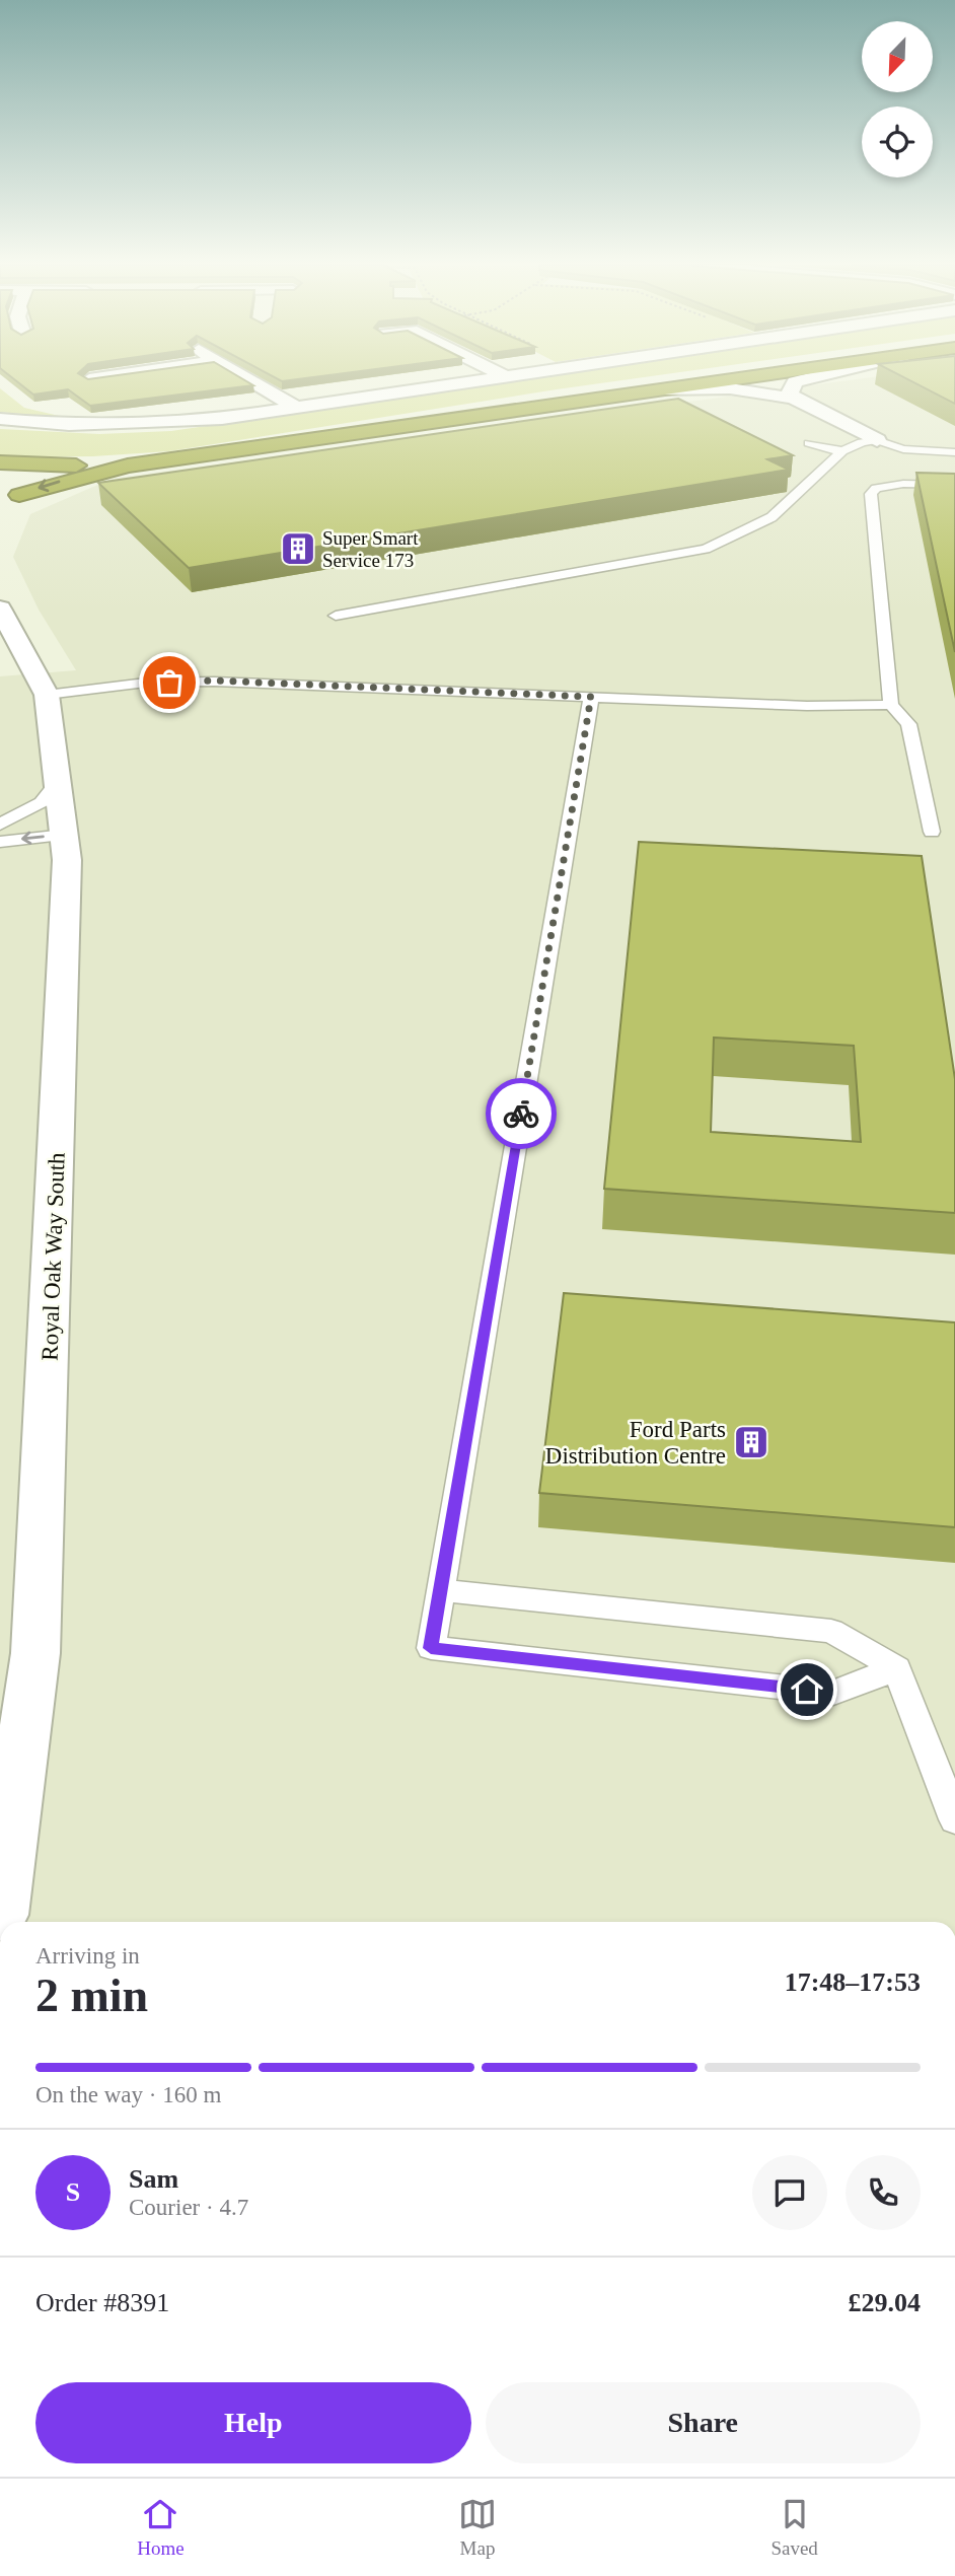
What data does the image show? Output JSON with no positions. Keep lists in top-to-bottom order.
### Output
{
  "streets": {
    "street": ["Royal Oak Way South"]
  },
  "places": {
    "building": ["Super Smart Service 173", "Ford Parts Distribution Centre"]
  },
  "north": "bottom left",
  "page": {
    "heading": ["2 min", "Arriving in", "17:48–17:53"],
    "panel": [
      "Sam",
      "Courier · 4.7",
      "Order #8391",
      "£29.04"
    ],
    "bar": "On the way · 160 m",
    "round": "S",
    "buttons": ["Help", "Share"],
    "tabs": ["Home", "Map", "Saved"]
  }
}
